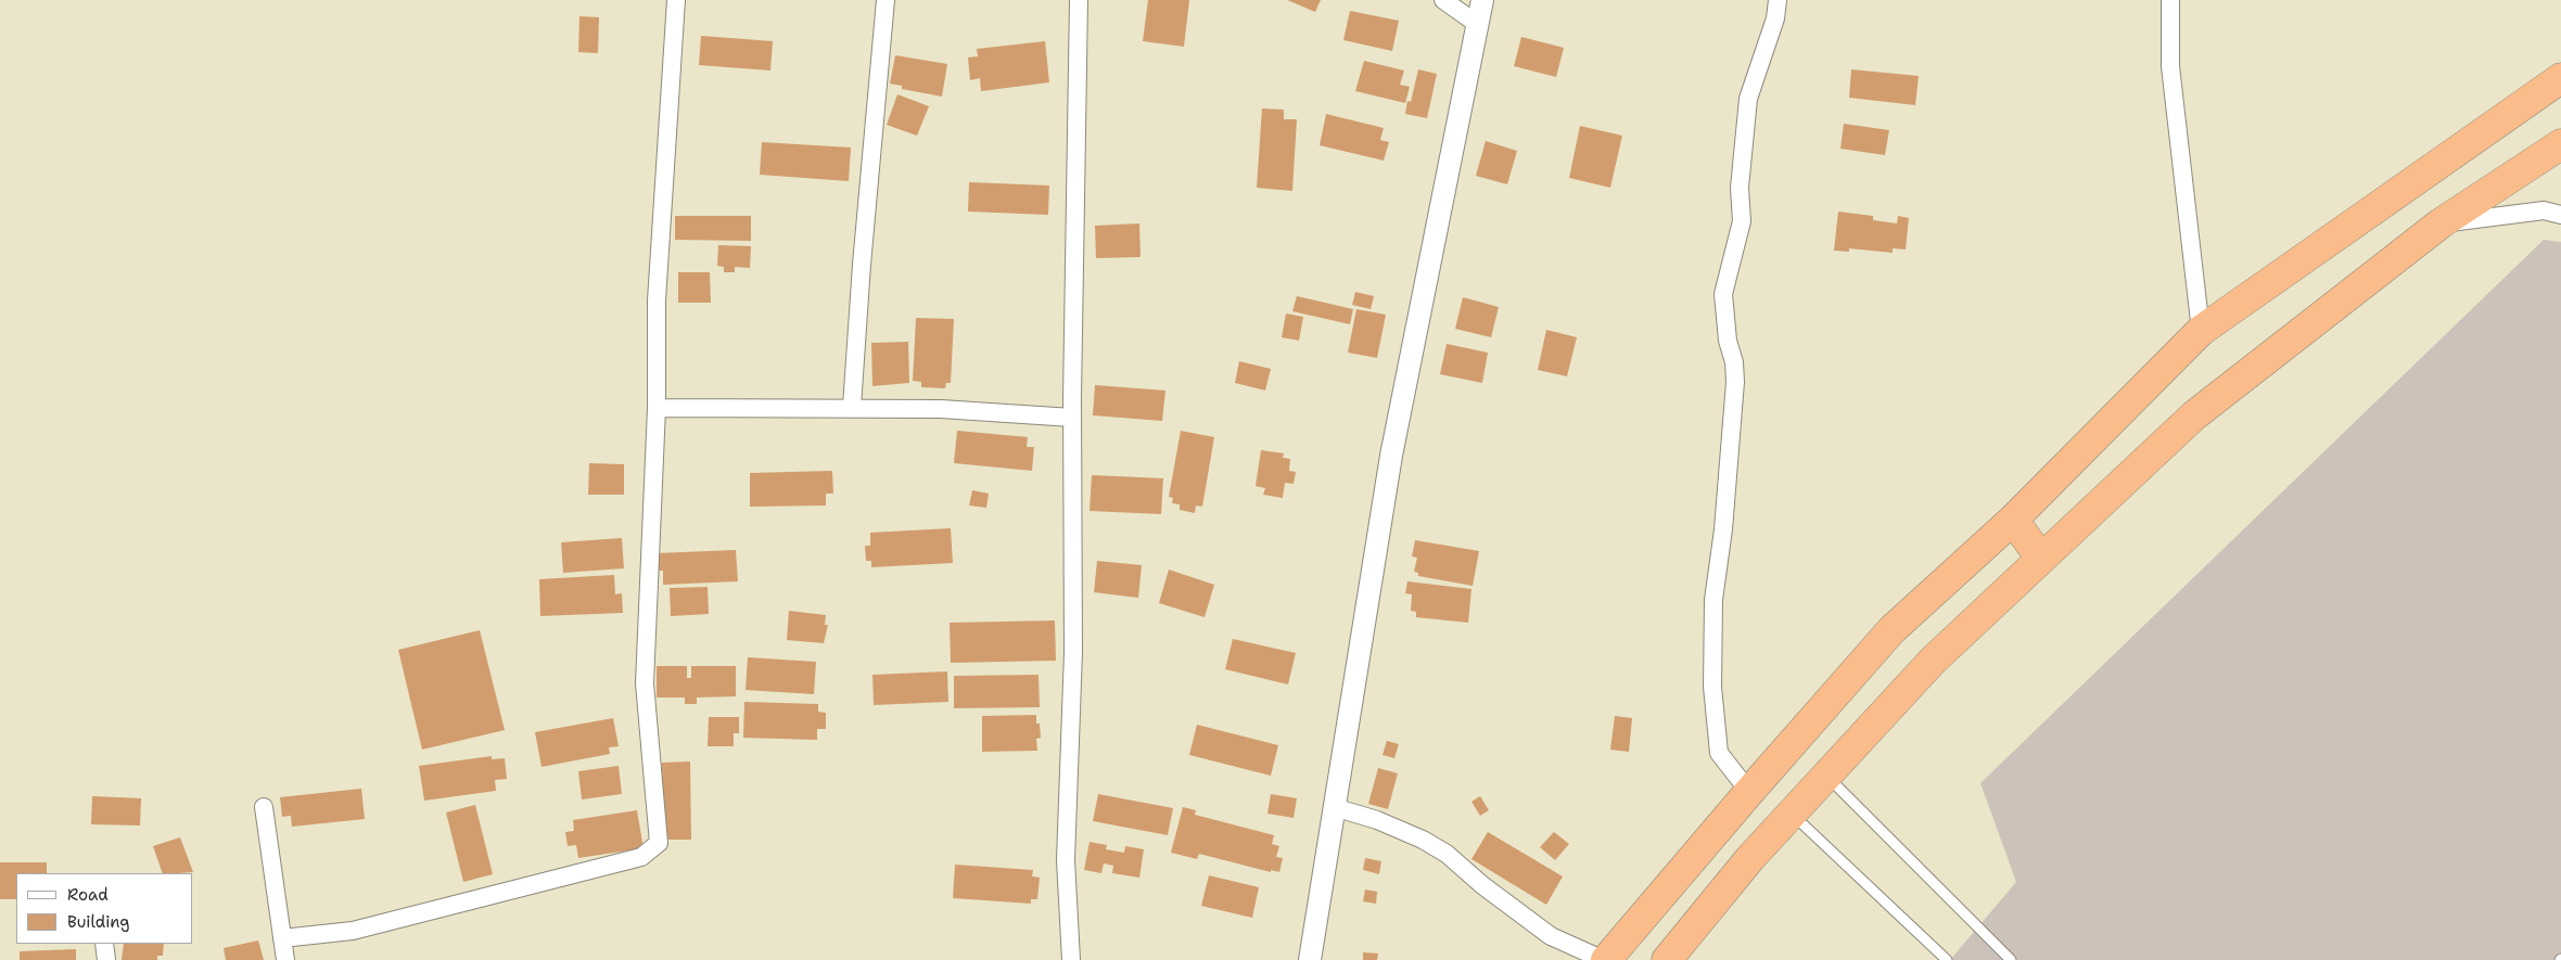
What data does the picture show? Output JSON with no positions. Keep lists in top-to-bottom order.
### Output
{
  "legend": ["Road", "Building"]
}
